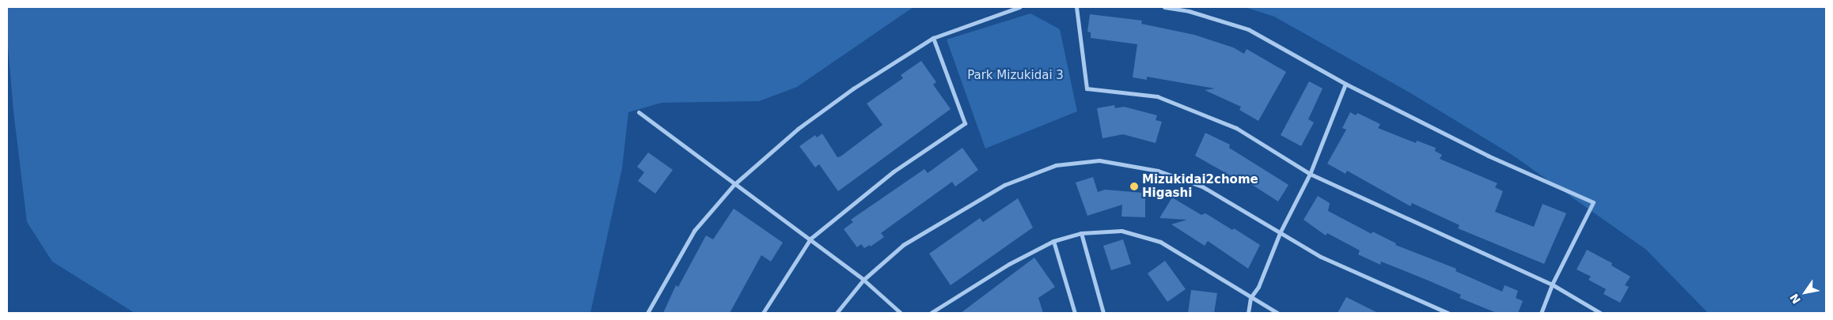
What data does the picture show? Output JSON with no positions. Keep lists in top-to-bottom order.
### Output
{
  "parks": ["Park Mizukidai 3"],
  "places": ["Mizukidai2chome Higashi"],
  "north": "bottom left"
}
